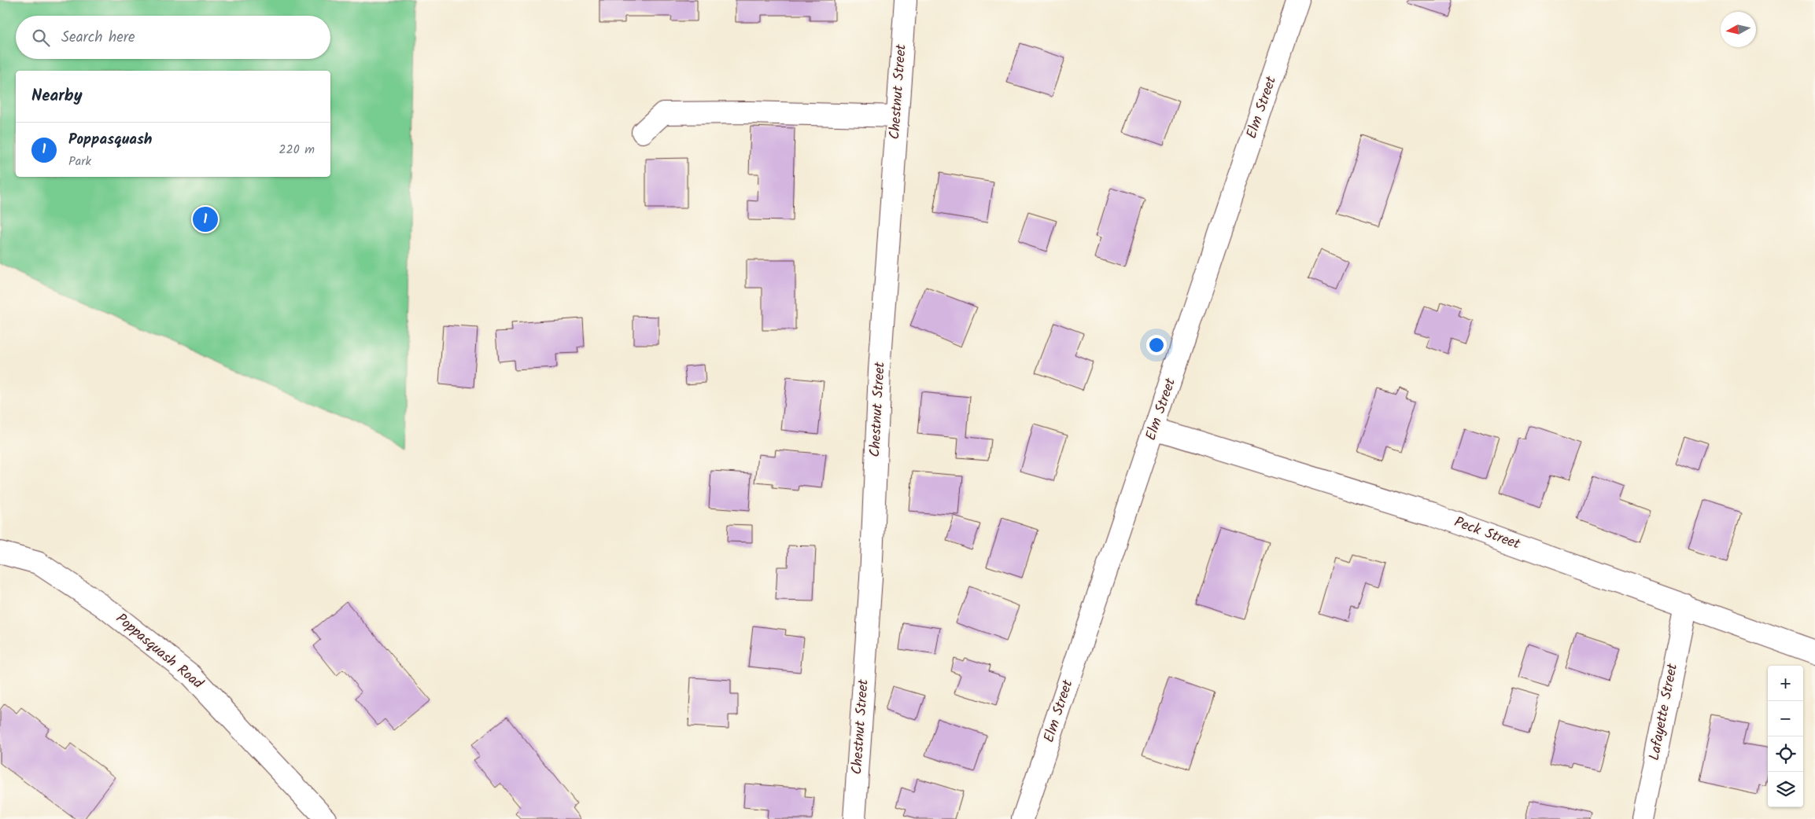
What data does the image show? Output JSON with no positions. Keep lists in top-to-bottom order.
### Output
{
  "streets": {
    "street": [
      "Chestnut Street",
      "Elm Street",
      "Peck Street",
      "Poppasquash Road",
      "Lafayette Street"
    ]
  },
  "crossings": [
    ["Elm Street", "Peck Street"],
    ["Peck Street", "Lafayette Street"]
  ],
  "north": "left",
  "page": {
    "search": "Search here",
    "heading": "Nearby",
    "list": [
      {
        "mark": "1",
        "name": "Poppasquash",
        "note": "Park",
        "value": "220 m"
      }
    ],
    "pins": "1",
    "map_buttons": ["+", "−"]
  }
}
